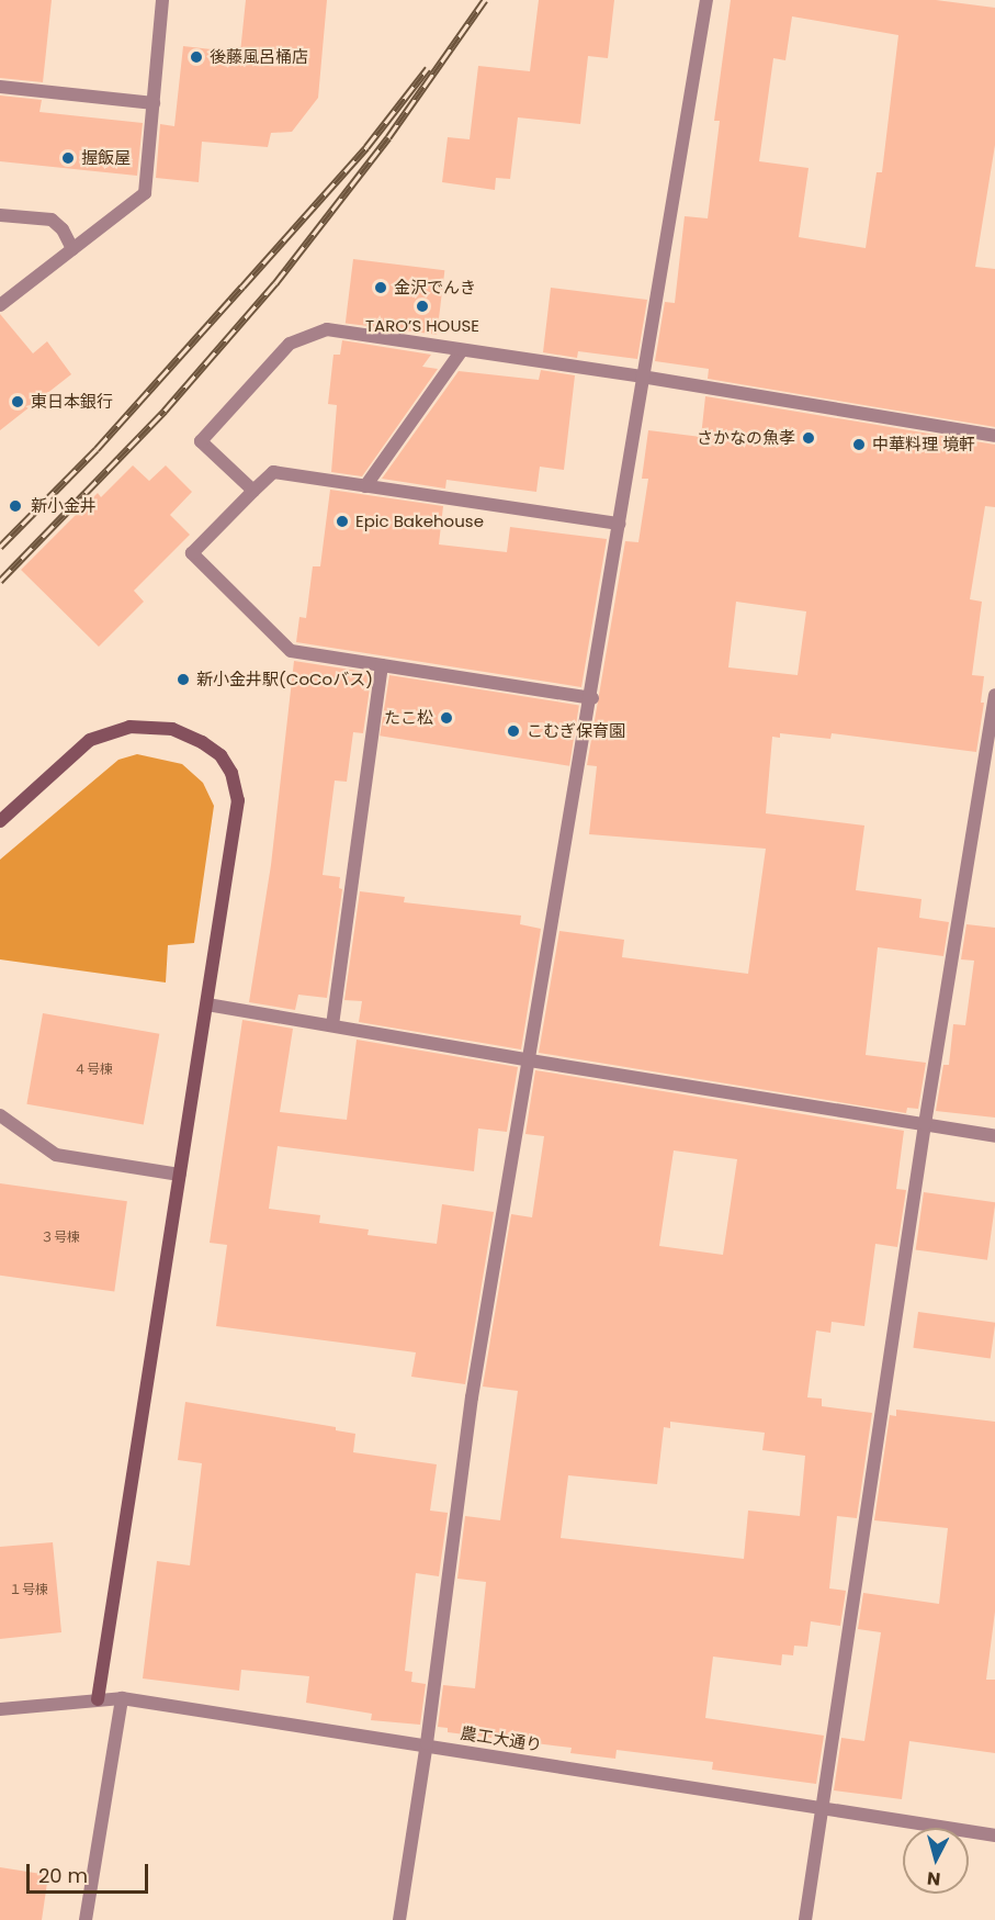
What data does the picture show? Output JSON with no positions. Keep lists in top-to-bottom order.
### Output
{
  "streets": {
    "street": ["農工大通り"]
  },
  "places": [
    "後藤風呂桶店",
    "握飯屋",
    "金沢でんき",
    "TARO’S HOUSE",
    "東日本銀行",
    "さかなの魚孝",
    "中華料理 境軒",
    "新小金井",
    "Epic Bakehouse",
    "新小金井駅(CoCoバス)",
    "たこ松",
    "こむぎ保育園"
  ],
  "house_numbers": ["４号棟", "３号棟", "１号棟"],
  "scale_bar": "20 m",
  "north": "bottom"
}
